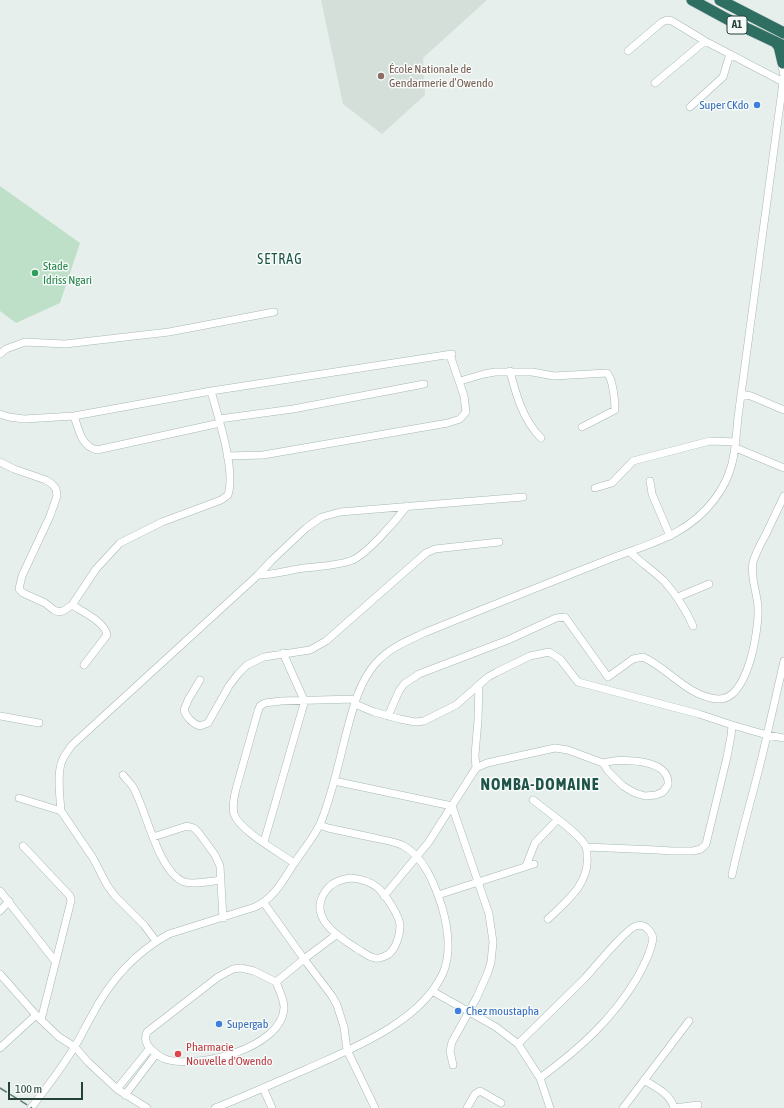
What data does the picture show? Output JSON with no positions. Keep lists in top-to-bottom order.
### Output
{
  "streets": {
    "highway": ["A1"]
  },
  "districts": ["SETRAG", "NOMBA-DOMAINE"],
  "places": [
    "École Nationale de Gendarmerie d’Owendo",
    "Super CKdo",
    "Stade Idriss Ngari",
    "Chez moustapha",
    "Supergab",
    "Pharmacie Nouvelle d'Owendo"
  ],
  "scale_bar": "100 m"
}
